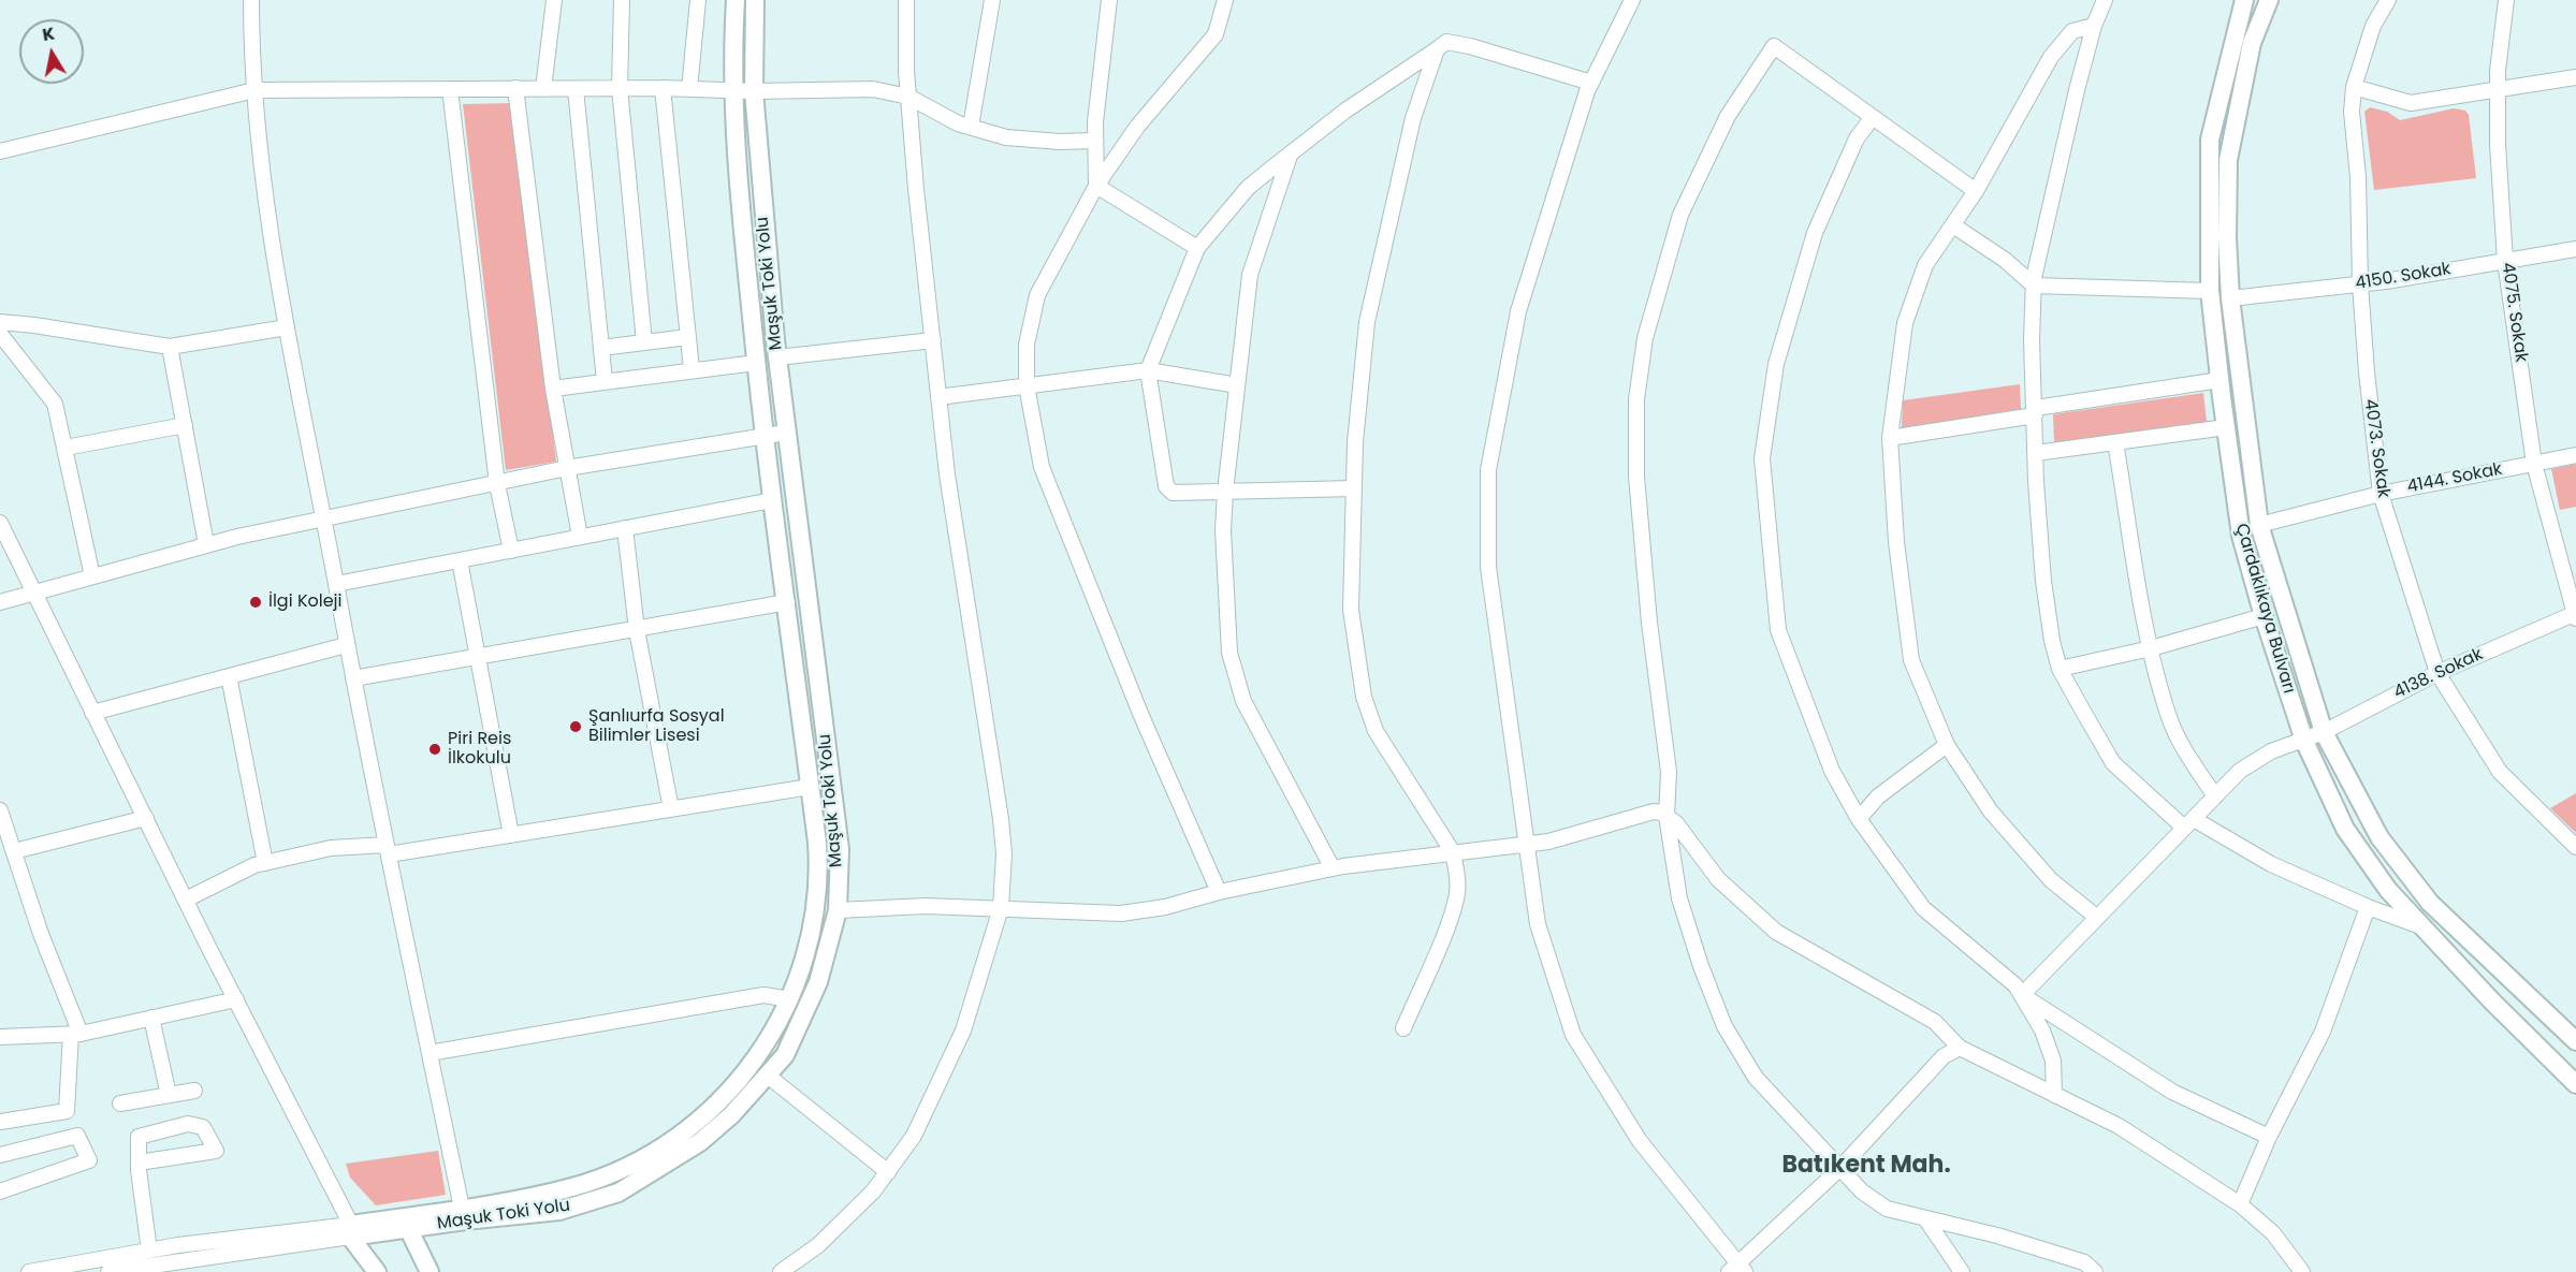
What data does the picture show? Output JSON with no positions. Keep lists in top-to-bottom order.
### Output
{
  "streets": {
    "main road": ["Maşuk Toki Yolu", "Çardaklıkaya Bulvarı"],
    "street": [
      "4150. Sokak",
      "4075. Sokak",
      "4073. Sokak",
      "4144. Sokak",
      "4138. Sokak"
    ]
  },
  "crossings": [
    ["4150. Sokak", "4075. Sokak"],
    ["4150. Sokak", "4073. Sokak"],
    ["4150. Sokak", "Çardaklıkaya Bulvarı"],
    ["4075. Sokak", "4144. Sokak"],
    ["4075. Sokak", "4138. Sokak"],
    ["4073. Sokak", "4144. Sokak"],
    ["4073. Sokak", "4138. Sokak"],
    ["4144. Sokak", "Çardaklıkaya Bulvarı"],
    ["Çardaklıkaya Bulvarı", "4138. Sokak"]
  ],
  "districts": ["Batıkent Mah."],
  "places": ["İlgi Koleji", "Şanlıurfa Sosyal Bilimler Lisesi", "Piri Reis İlkokulu"],
  "north": "top"
}
